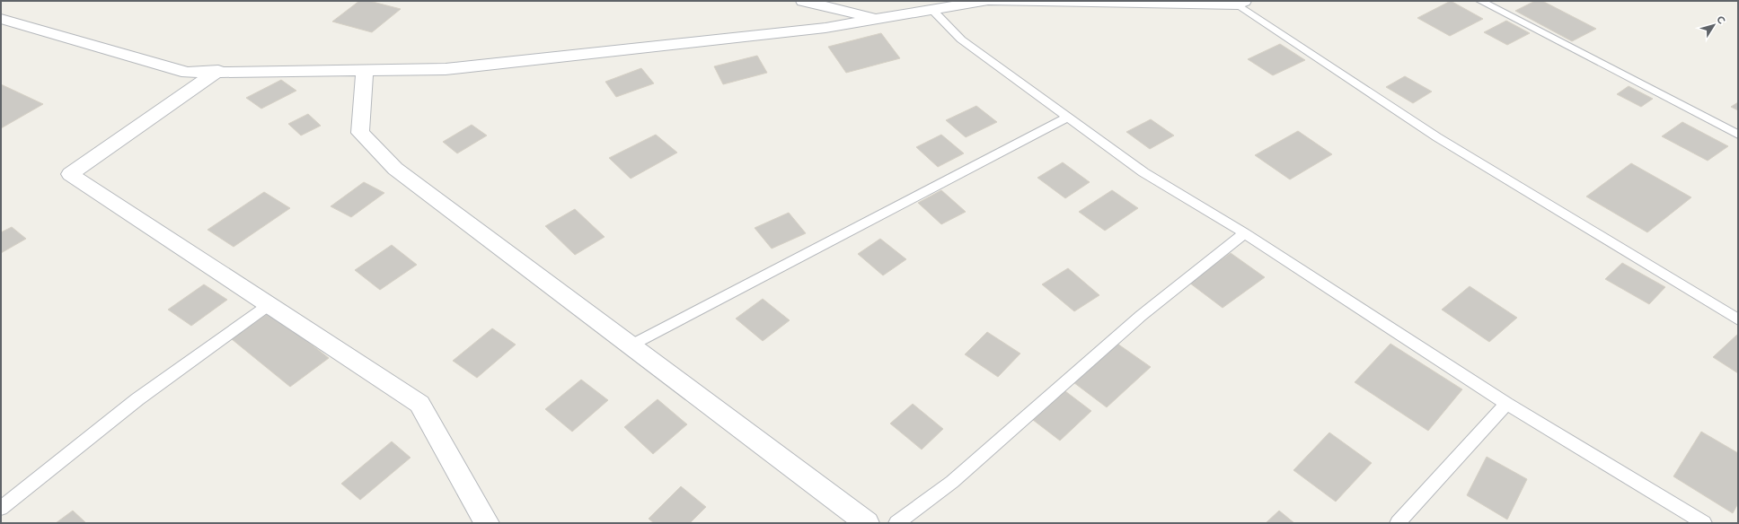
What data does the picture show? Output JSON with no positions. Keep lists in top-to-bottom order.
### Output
{
  "north": "top right"
}
